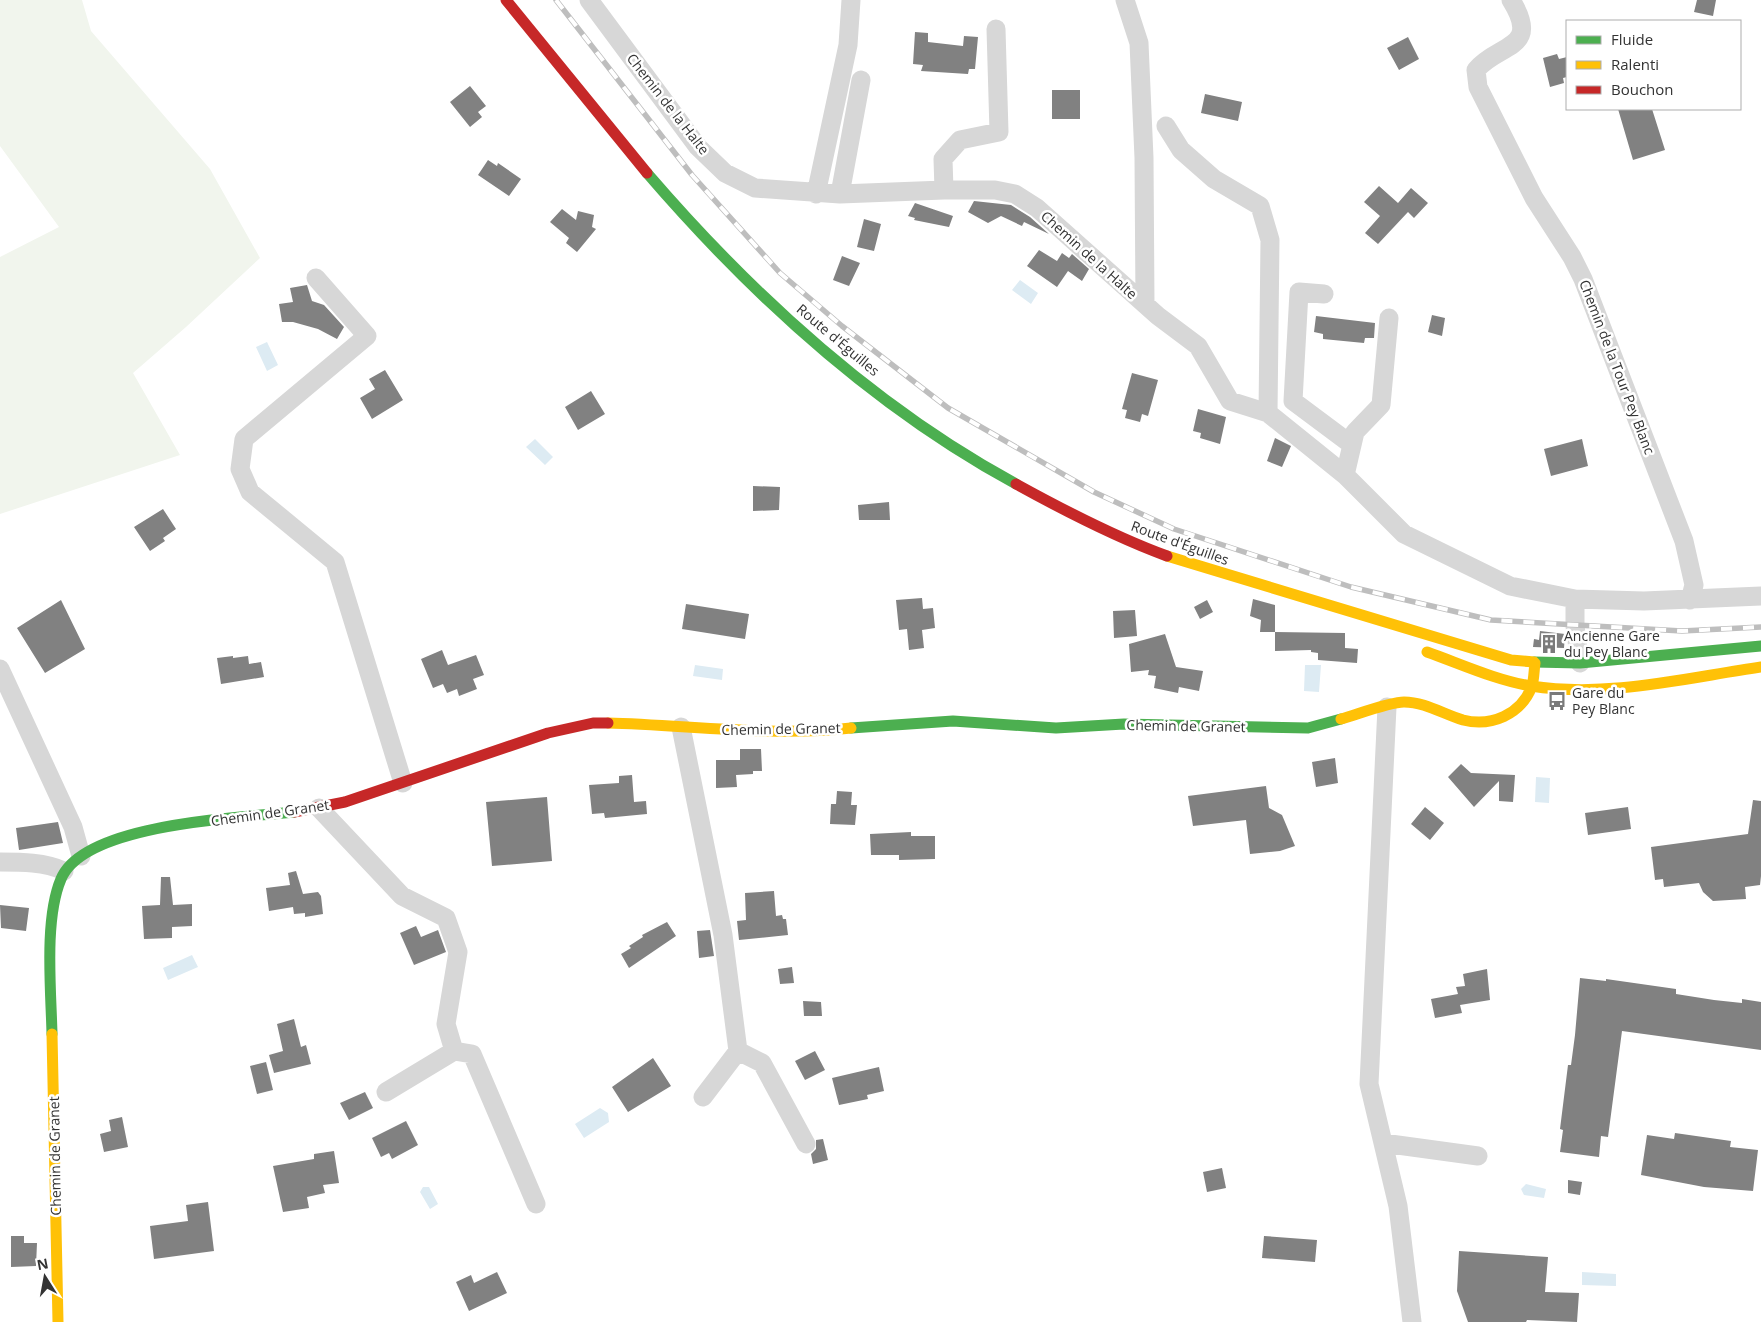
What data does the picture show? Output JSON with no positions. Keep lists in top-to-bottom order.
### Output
{
  "streets": {
    "street": [
      "Chemin de la Halte",
      "Route d'Éguilles",
      "Chemin de la Tour Pey Blanc",
      "Chemin de Granet"
    ]
  },
  "places": {
    "building": ["Ancienne Gare du Pey Blanc"],
    "bus stop": ["Gare du Pey Blanc"]
  },
  "legend": ["Fluide", "Ralenti", "Bouchon"],
  "north": "top"
}
